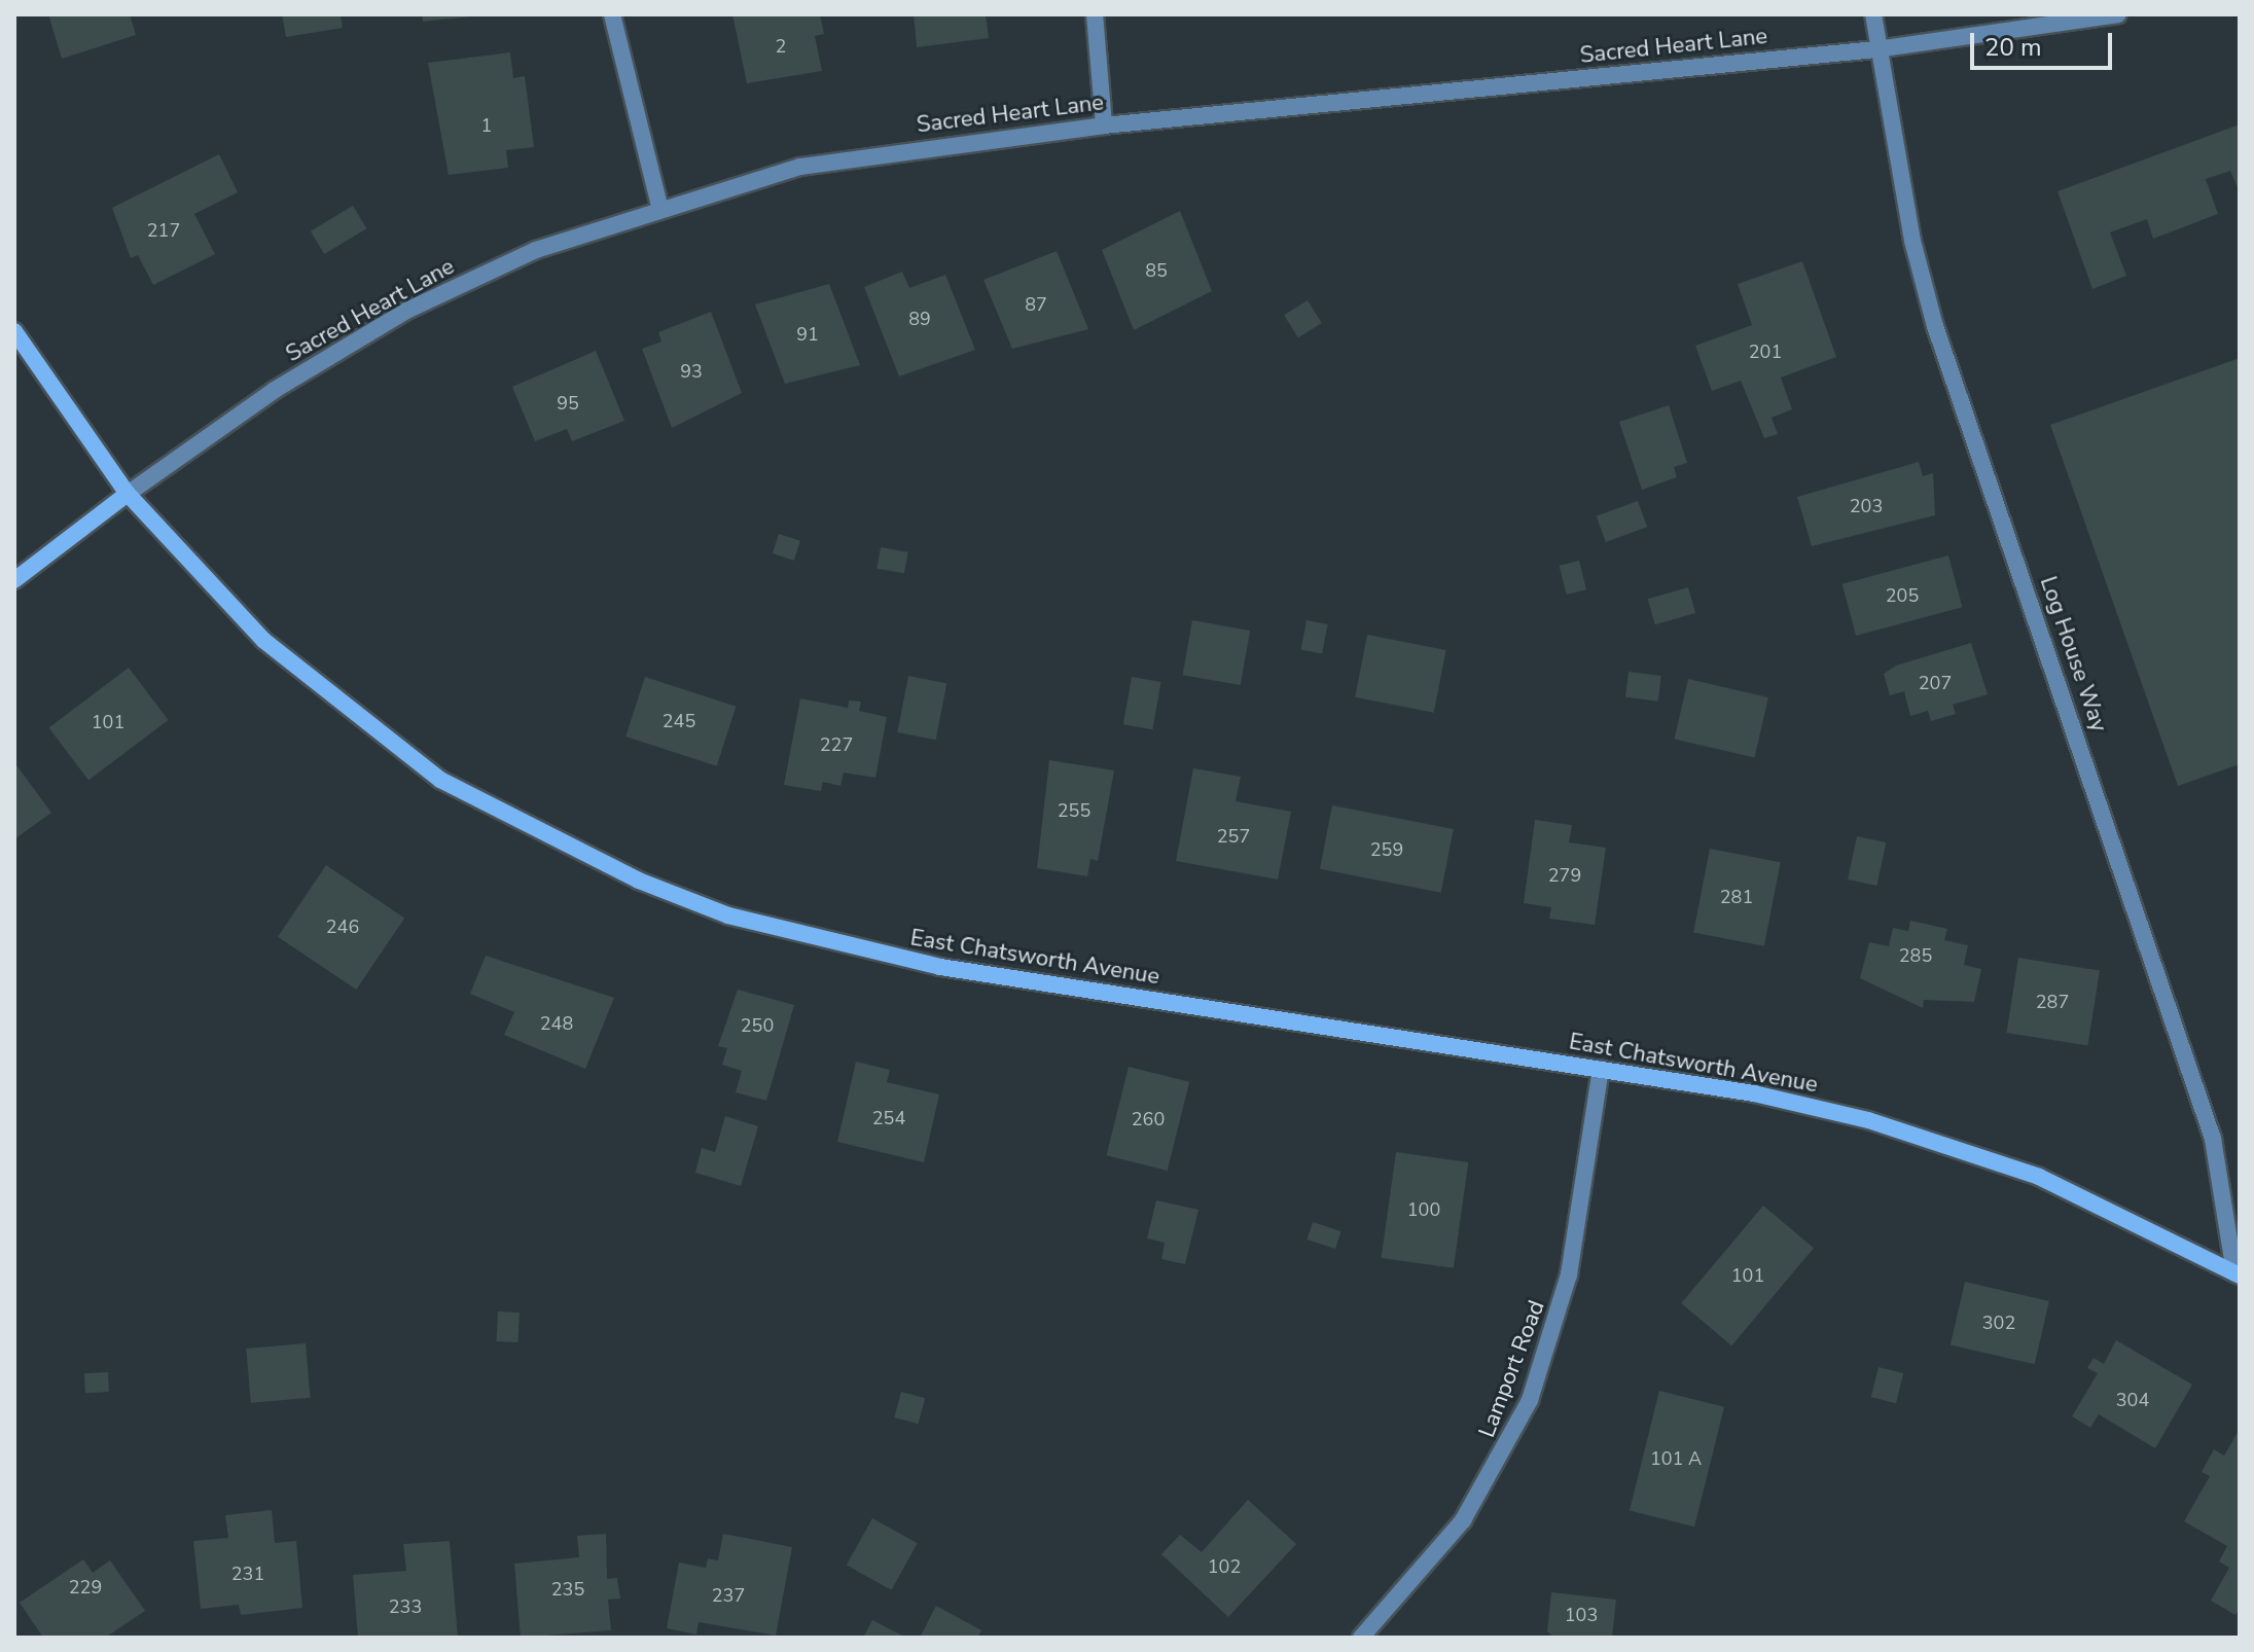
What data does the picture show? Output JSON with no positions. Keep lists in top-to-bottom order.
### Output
{
  "streets": {
    "street": [
      "Sacred Heart Lane",
      "Log House Way",
      "East Chatsworth Avenue",
      "Lamport Road"
    ]
  },
  "crossings": [
    ["Sacred Heart Lane", "Log House Way"],
    ["Sacred Heart Lane", "East Chatsworth Avenue"],
    ["Log House Way", "East Chatsworth Avenue"],
    ["East Chatsworth Avenue", "Lamport Road"]
  ],
  "house_numbers": [
    "2",
    "1",
    "217",
    "85",
    "87",
    "89",
    "91",
    "201",
    "93",
    "95",
    "203",
    "205",
    "207",
    "245",
    "101",
    "227",
    "255",
    "257",
    "259",
    "279",
    "281",
    "246",
    "285",
    "287",
    "248",
    "250",
    "254",
    "260",
    "100",
    "101",
    "302",
    "304",
    "101 A",
    "102",
    "231",
    "229",
    "235",
    "237",
    "233",
    "103"
  ],
  "scale_bar": "20 m"
}
